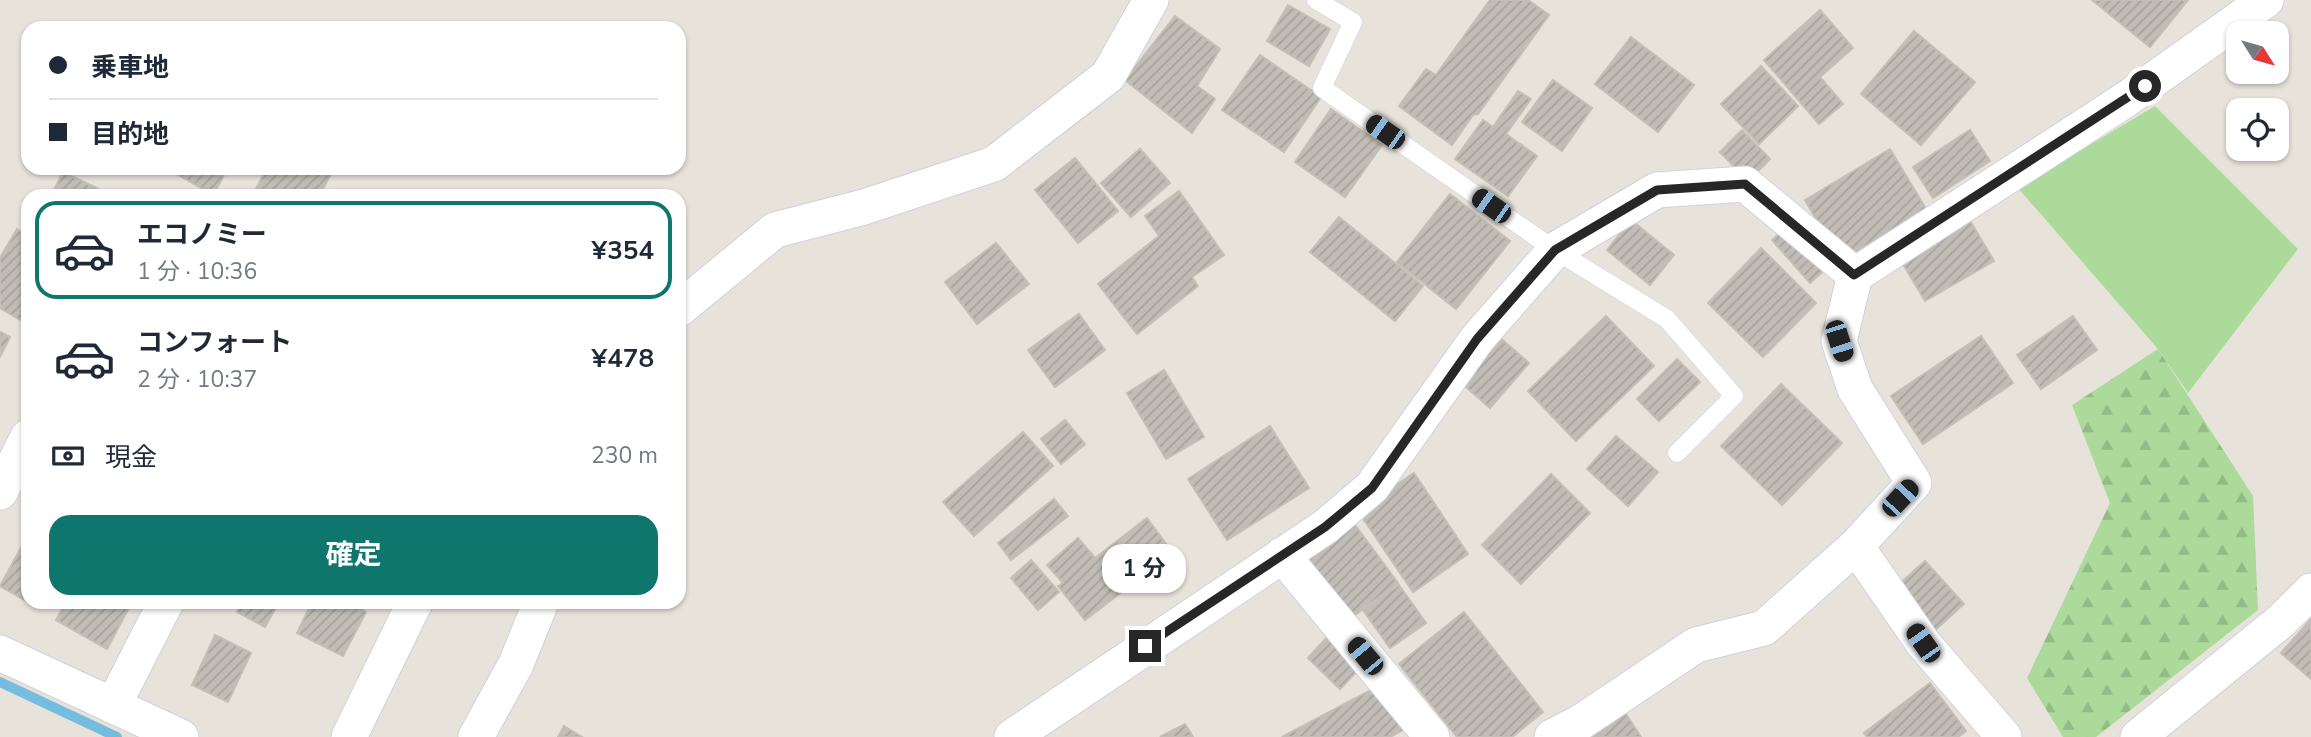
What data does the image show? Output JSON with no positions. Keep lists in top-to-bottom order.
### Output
{
  "north": "bottom right",
  "page": {
    "banner": ["乗車地", "目的地"],
    "list": [
      {
        "name": "エコノミー",
        "note": "1 分 · 10:36",
        "value": "¥354"
      },
      {
        "name": "コンフォート",
        "note": "2 分 · 10:37",
        "value": "¥478"
      }
    ],
    "pay": ["現金", "230 m"],
    "buttons": "確定",
    "bubble": "1 分"
  }
}
